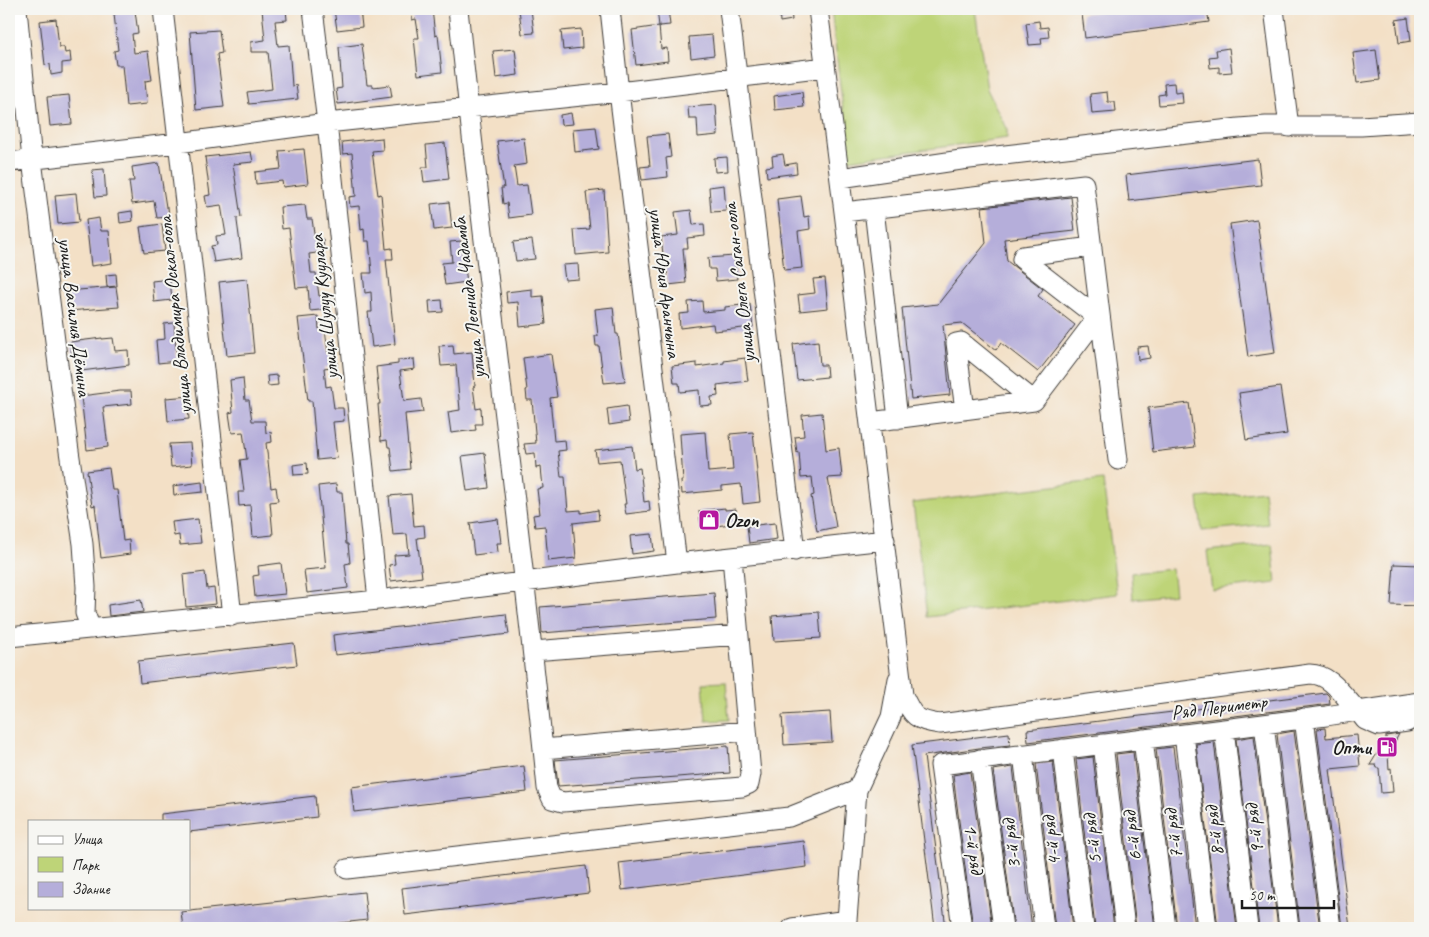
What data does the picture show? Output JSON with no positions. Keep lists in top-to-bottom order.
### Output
{
  "streets": {
    "street": [
      "улица Юрия Аранчына",
      "улица Олега Саган-оола",
      "улица Леонида Чадамба",
      "улица Шулуу Куулара",
      "улица Владимира Оскал-оола",
      "улица Василия Дёмина",
      "Ряд Периметр",
      "9-й ряд",
      "8-й ряд",
      "7-й ряд",
      "6-й ряд",
      "5-й ряд",
      "4-й ряд",
      "3-й ряд",
      "1-й ряд"
    ]
  },
  "crossings": [
    ["Ряд Периметр", "9-й ряд"],
    ["Ряд Периметр", "8-й ряд"],
    ["Ряд Периметр", "7-й ряд"],
    ["Ряд Периметр", "6-й ряд"],
    ["Ряд Периметр", "5-й ряд"],
    ["Ряд Периметр", "4-й ряд"],
    ["Ряд Периметр", "3-й ряд"],
    ["Ряд Периметр", "1-й ряд"]
  ],
  "places": {
    "shop": ["Ozon"],
    "fuel station": ["Опти"]
  },
  "legend": ["Улица", "Парк", "Здание"],
  "scale_bar": "50 m"
}
